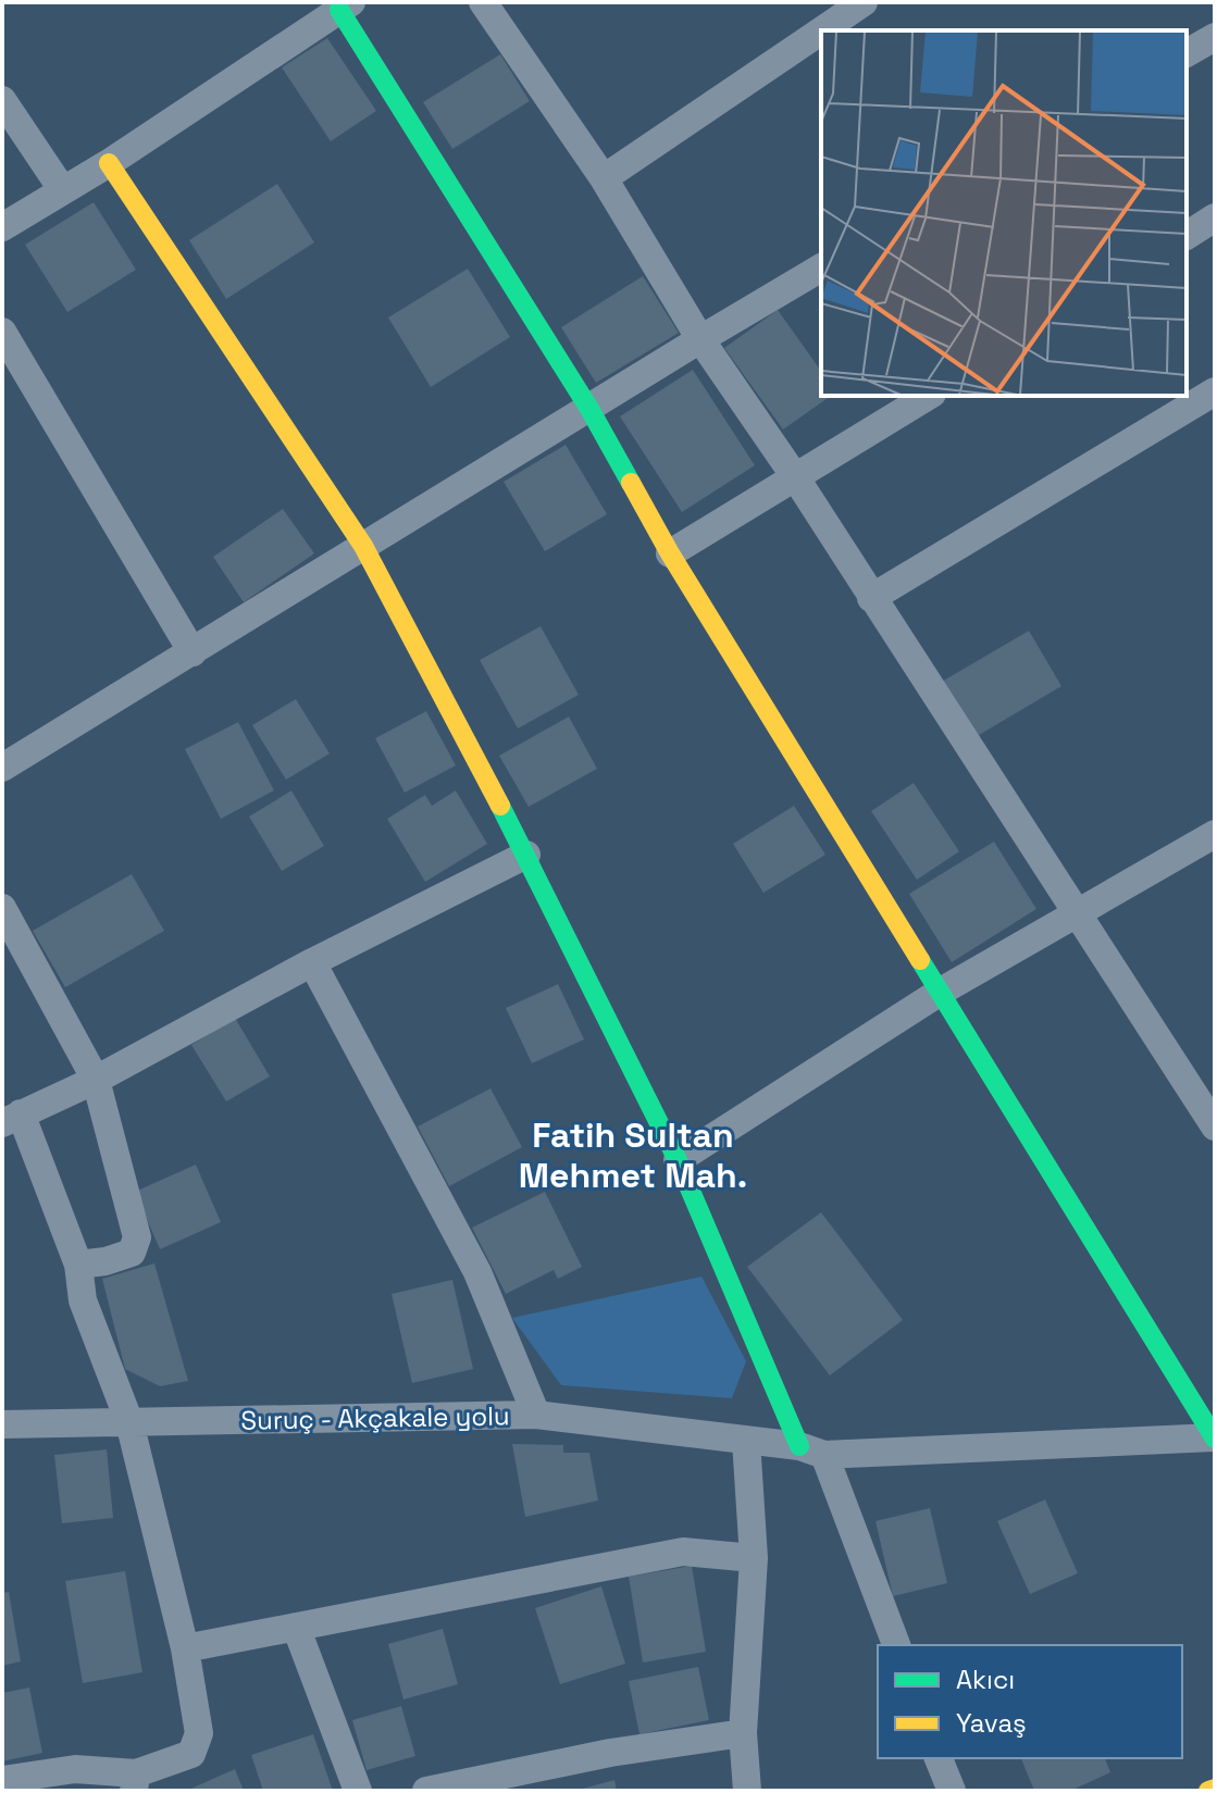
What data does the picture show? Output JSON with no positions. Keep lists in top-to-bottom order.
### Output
{
  "streets": {
    "street": ["Suruç - Akçakale yolu"]
  },
  "districts": ["Fatih Sultan Mehmet Mah."],
  "legend": ["Akıcı", "Yavaş"]
}
